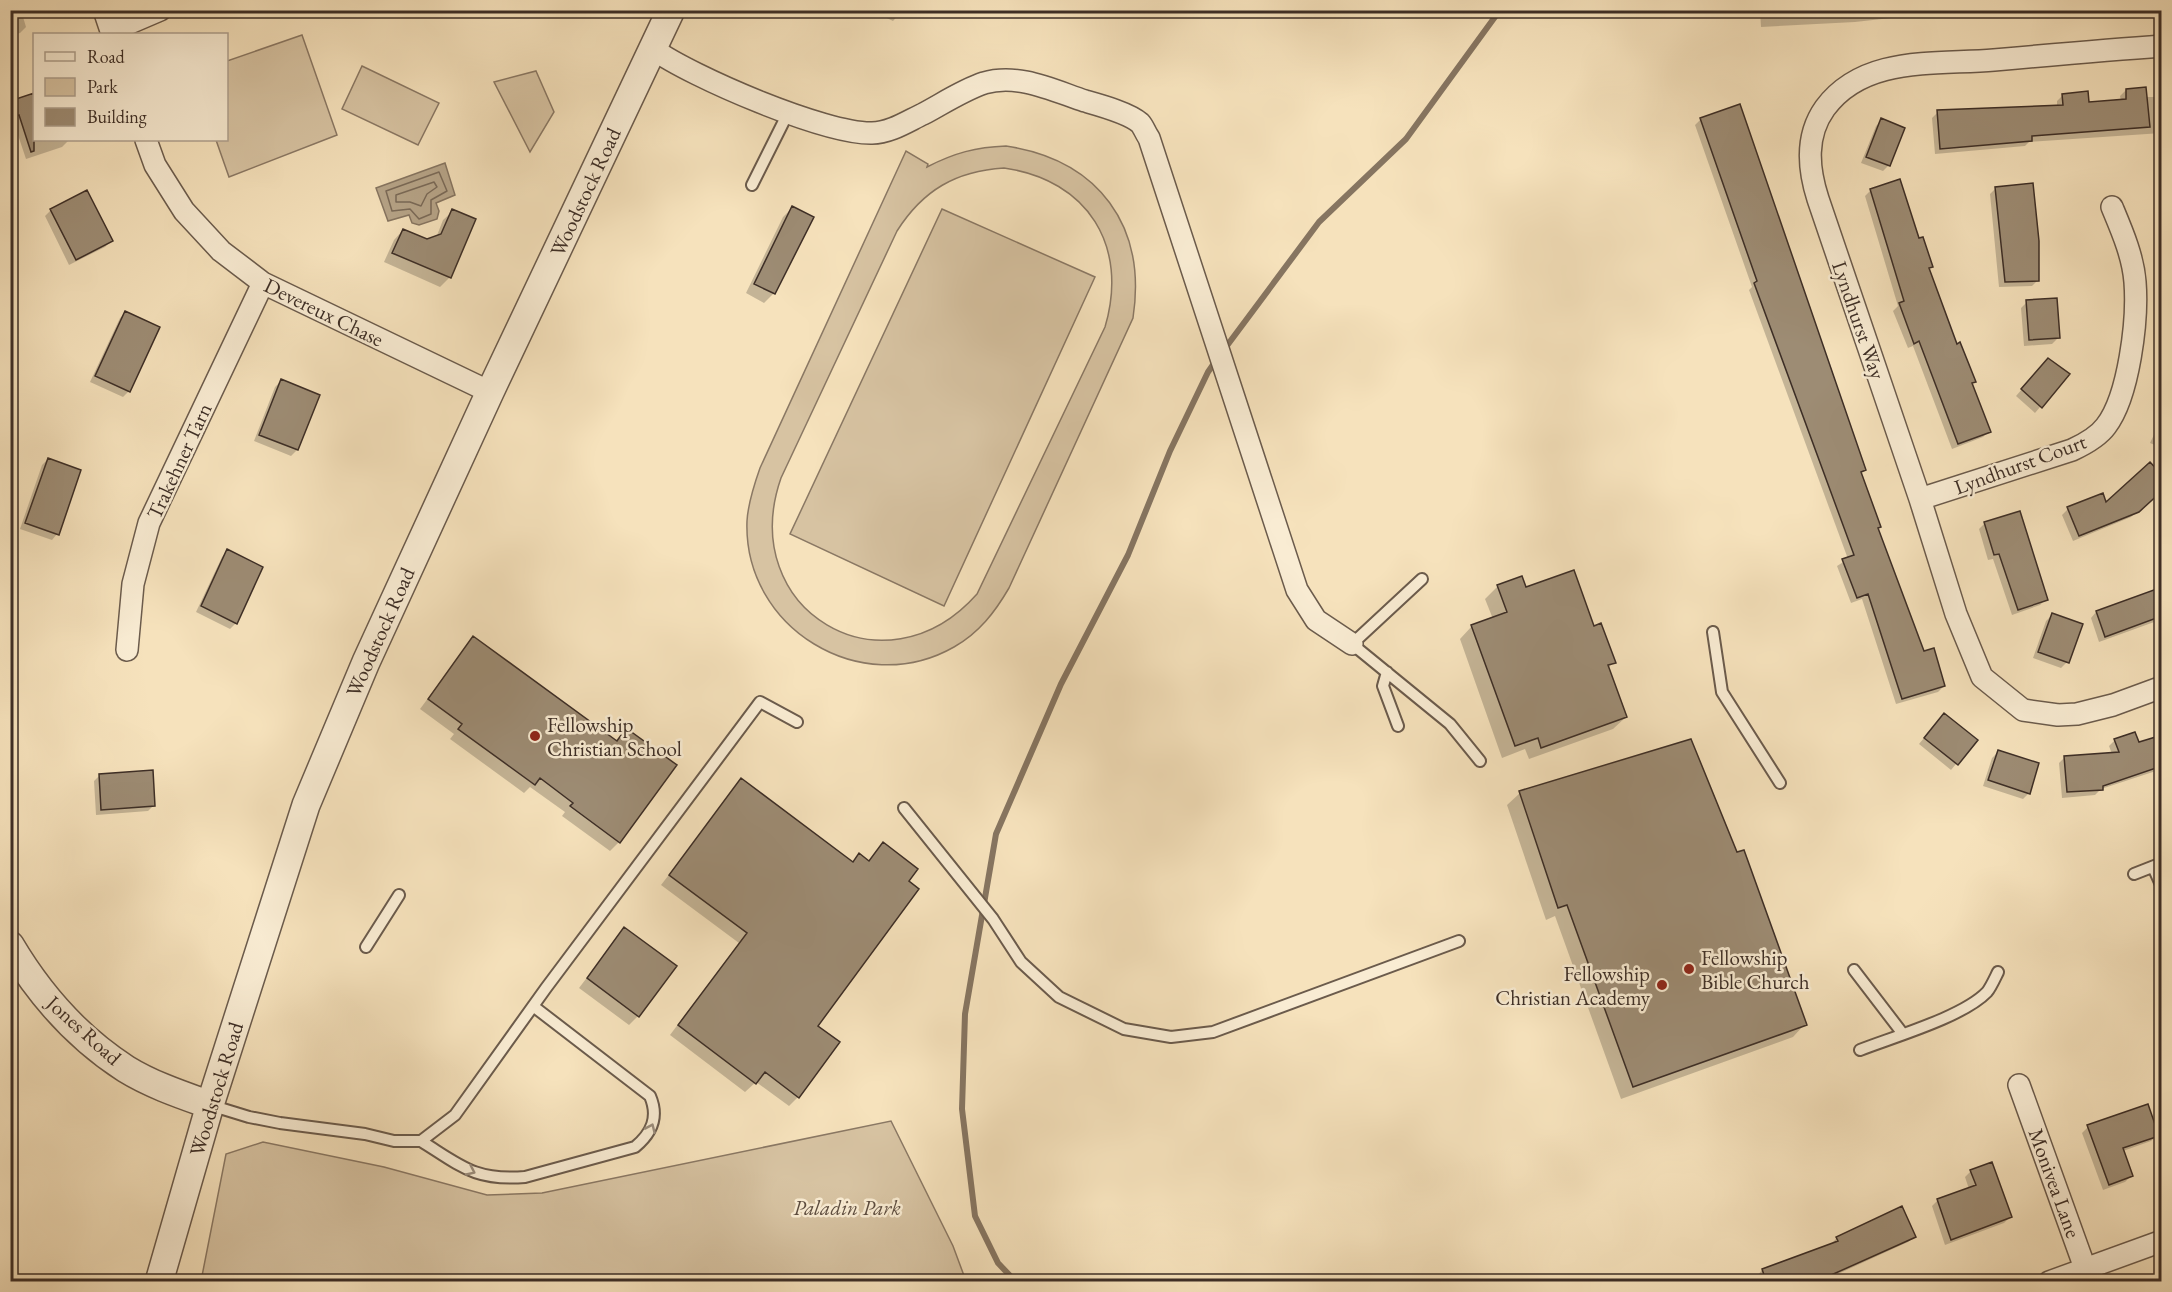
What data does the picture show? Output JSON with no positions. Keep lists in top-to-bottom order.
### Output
{
  "streets": {
    "street": [
      "Woodstock Road",
      "Devereux Chase",
      "Lyndhurst Way",
      "Trakehner Tarn",
      "Lyndhurst Court",
      "Jones Road",
      "Monivea Lane"
    ]
  },
  "crossings": [
    ["Woodstock Road", "Devereux Chase"],
    ["Woodstock Road", "Jones Road"],
    ["Devereux Chase", "Trakehner Tarn"],
    ["Lyndhurst Way", "Lyndhurst Court"]
  ],
  "parks": ["Paladin Park"],
  "places": ["Fellowship Christian School", "Fellowship Bible Church", "Fellowship Christian Academy"],
  "legend": ["Road", "Park", "Building"]
}
